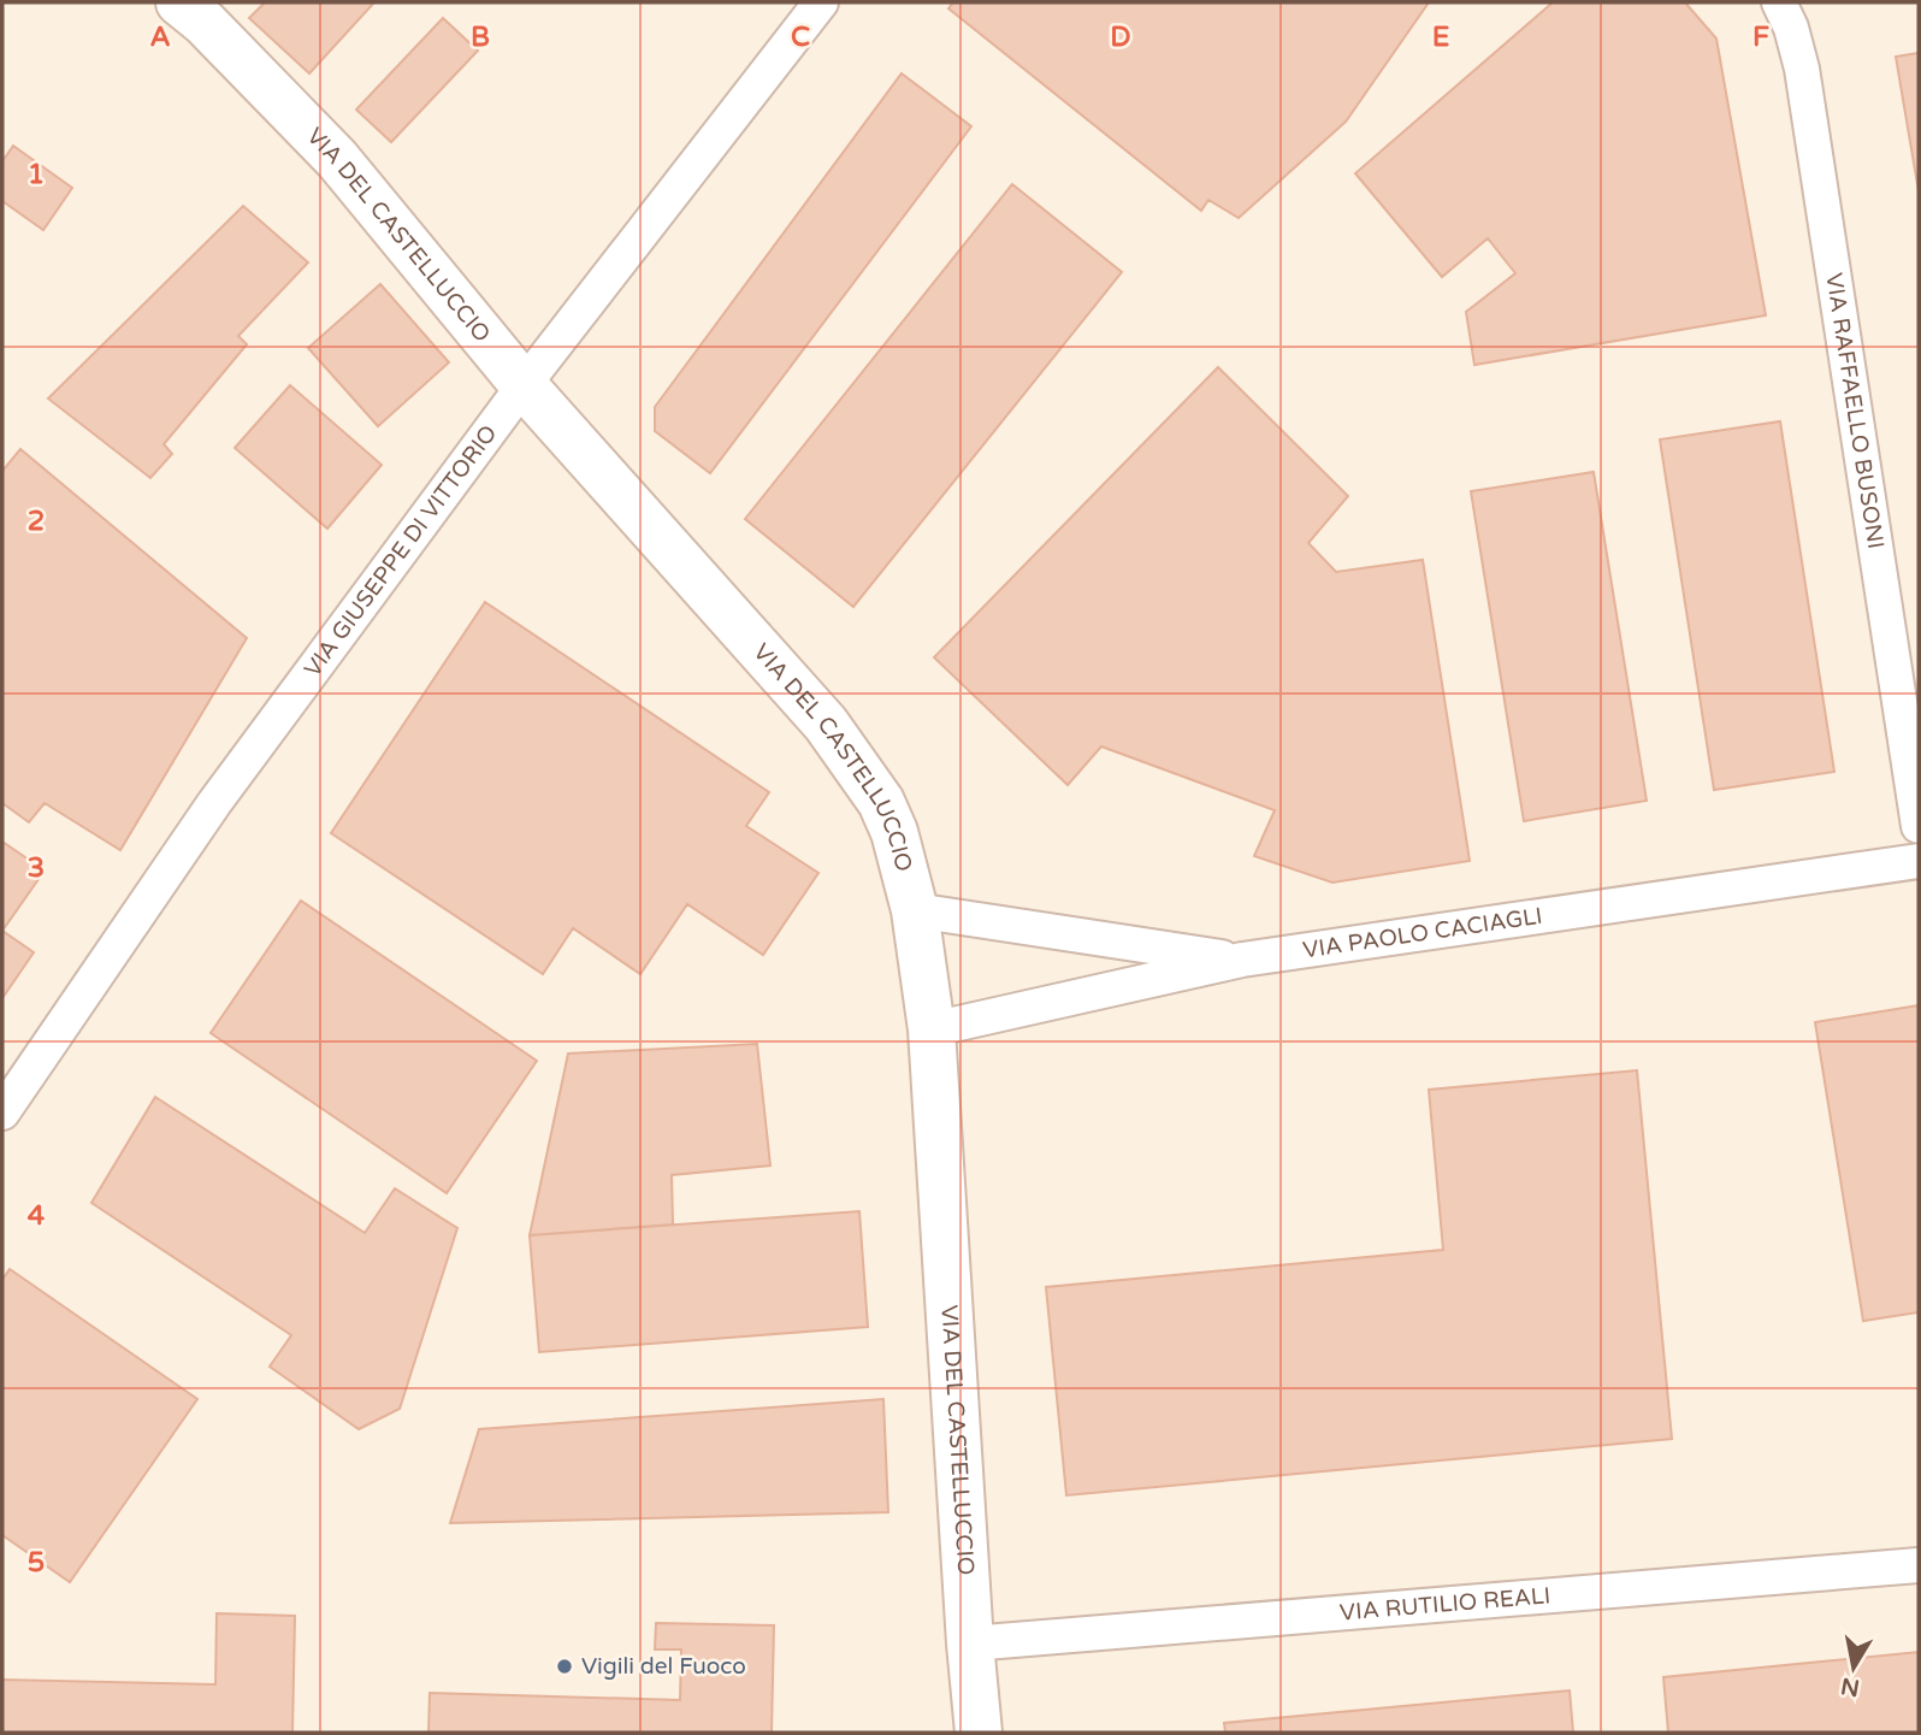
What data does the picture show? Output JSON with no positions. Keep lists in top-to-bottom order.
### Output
{
  "streets": {
    "street": [
      "VIA DEL CASTELLUCCIO",
      "VIA RAFFAELLO BUSONI",
      "VIA GIUSEPPE DI VITTORIO",
      "VIA PAOLO CACIAGLI",
      "VIA RUTILIO REALI"
    ]
  },
  "crossings": [
    ["VIA DEL CASTELLUCCIO", "VIA GIUSEPPE DI VITTORIO"],
    ["VIA DEL CASTELLUCCIO", "VIA PAOLO CACIAGLI"],
    ["VIA DEL CASTELLUCCIO", "VIA RUTILIO REALI"]
  ],
  "places": ["Vigili del Fuoco"],
  "north": "bottom",
  "grid": {
    "columns": [
      "A",
      "B",
      "C",
      "D",
      "E",
      "F"
    ],
    "rows": [
      "1",
      "2",
      "3",
      "4",
      "5"
    ]
  }
}
